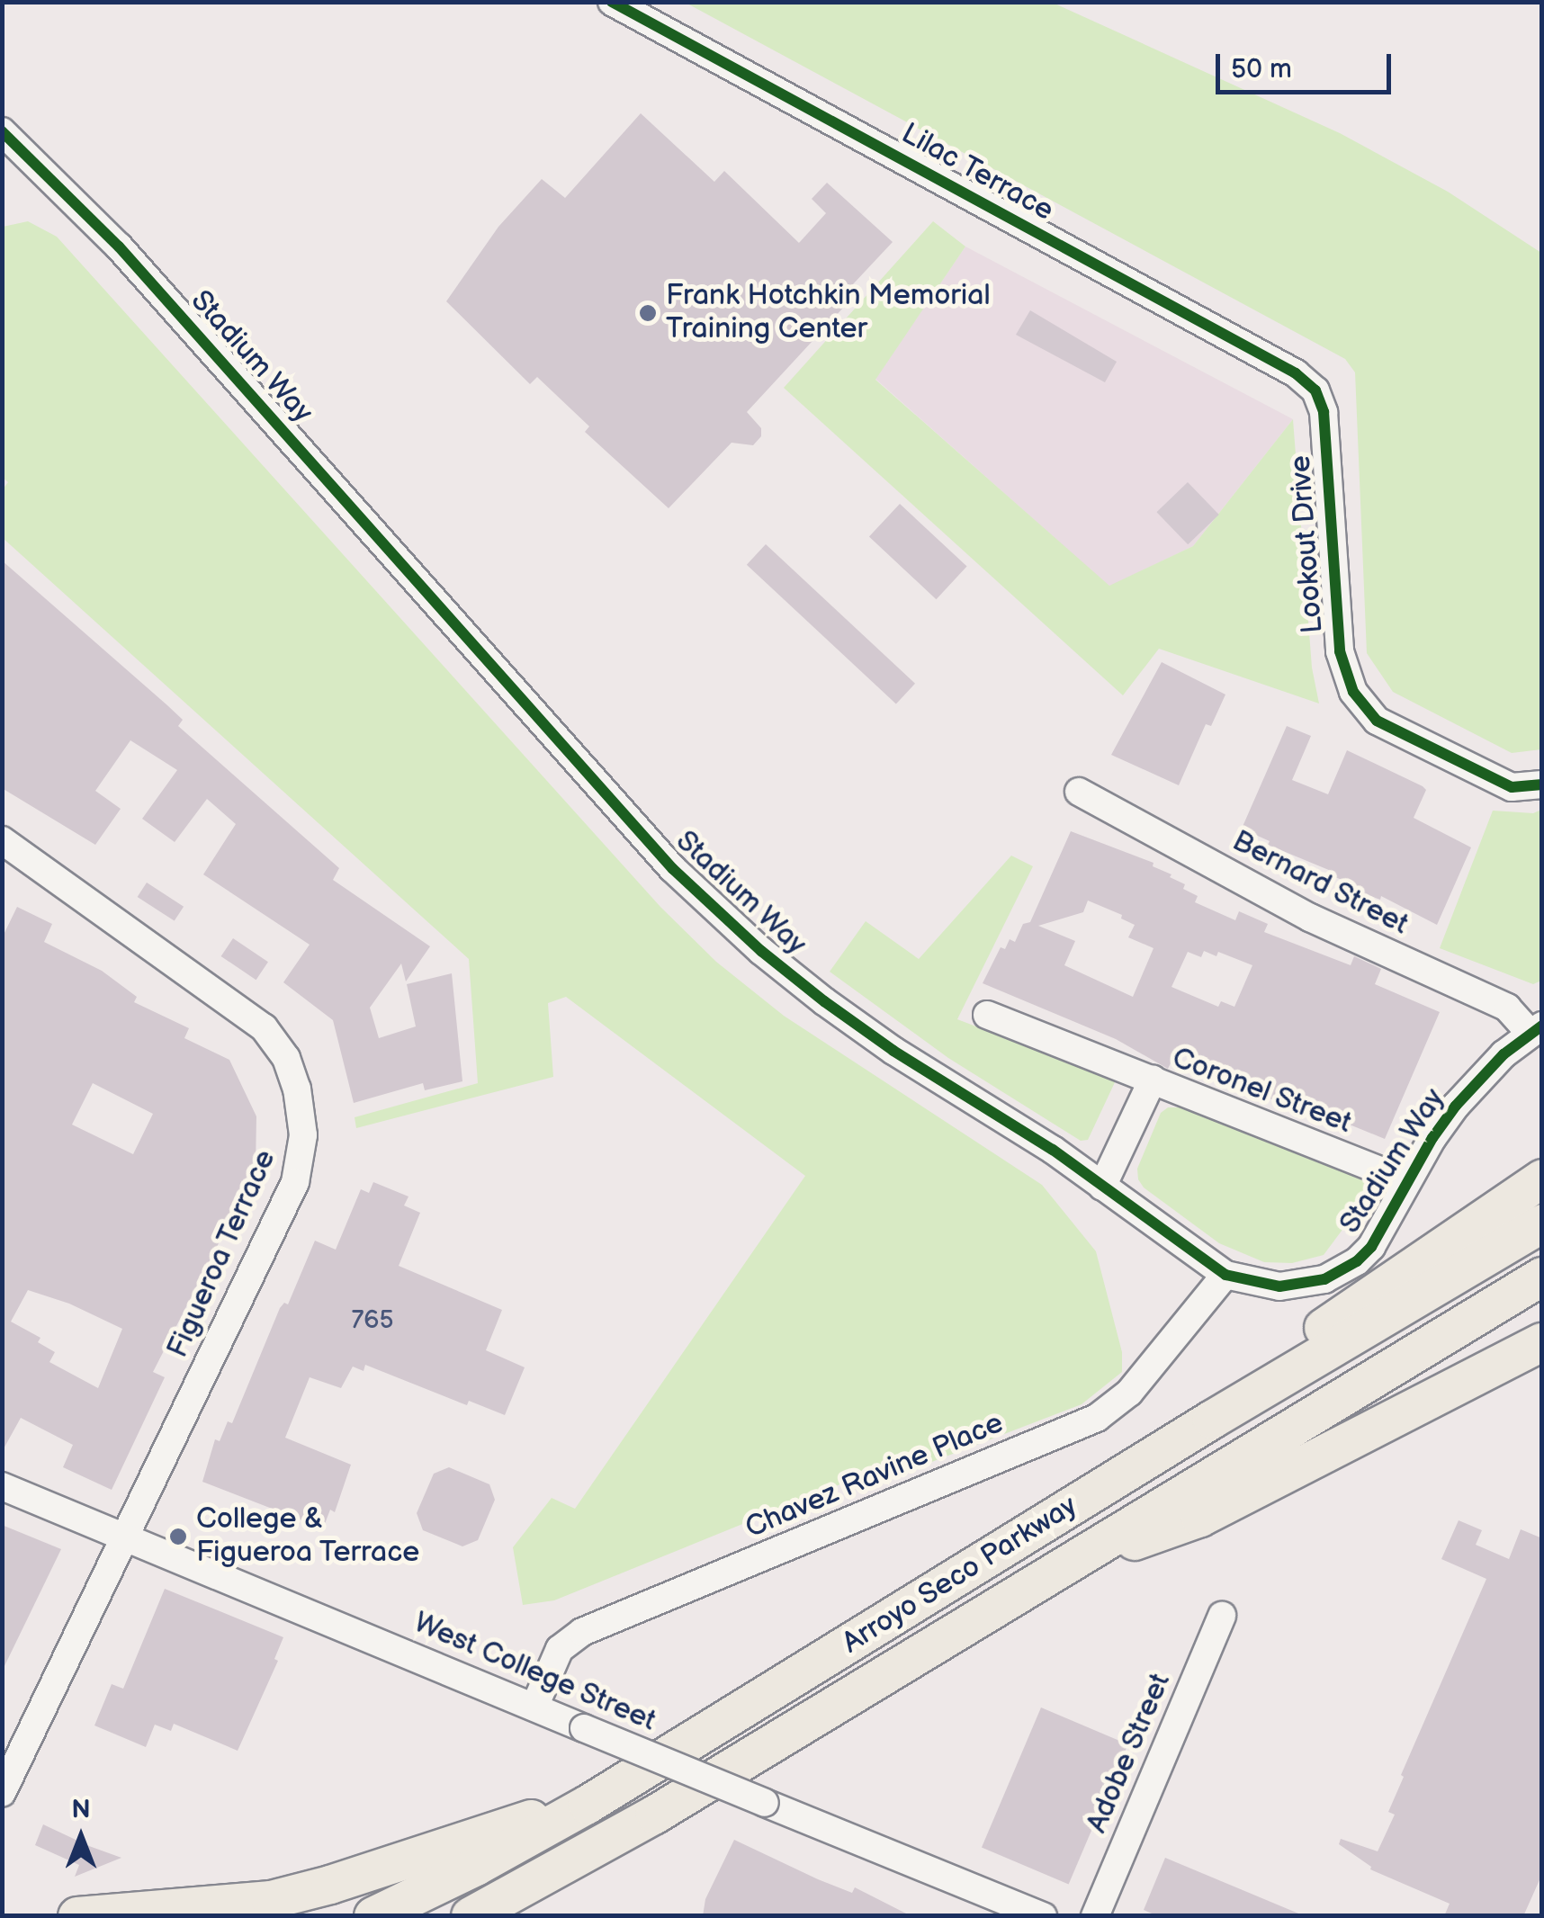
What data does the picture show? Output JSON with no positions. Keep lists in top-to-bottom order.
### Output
{
  "streets": {
    "highway": ["Arroyo Seco Parkway"],
    "street": [
      "Lilac Terrace",
      "Stadium Way",
      "Lookout Drive",
      "Bernard Street",
      "Coronel Street",
      "Figueroa Terrace",
      "Chavez Ravine Place",
      "West College Street",
      "Adobe Street"
    ]
  },
  "crossings": [
    ["Lilac Terrace", "Lookout Drive"],
    ["Stadium Way", "Bernard Street"],
    ["Stadium Way", "Coronel Street"],
    ["Stadium Way", "Chavez Ravine Place"],
    ["Figueroa Terrace", "West College Street"],
    ["Chavez Ravine Place", "West College Street"]
  ],
  "places": ["Frank Hotchkin Memorial Training Center", "College & Figueroa Terrace"],
  "house_numbers": ["765"],
  "scale_bar": "50 m",
  "north": "top"
}
